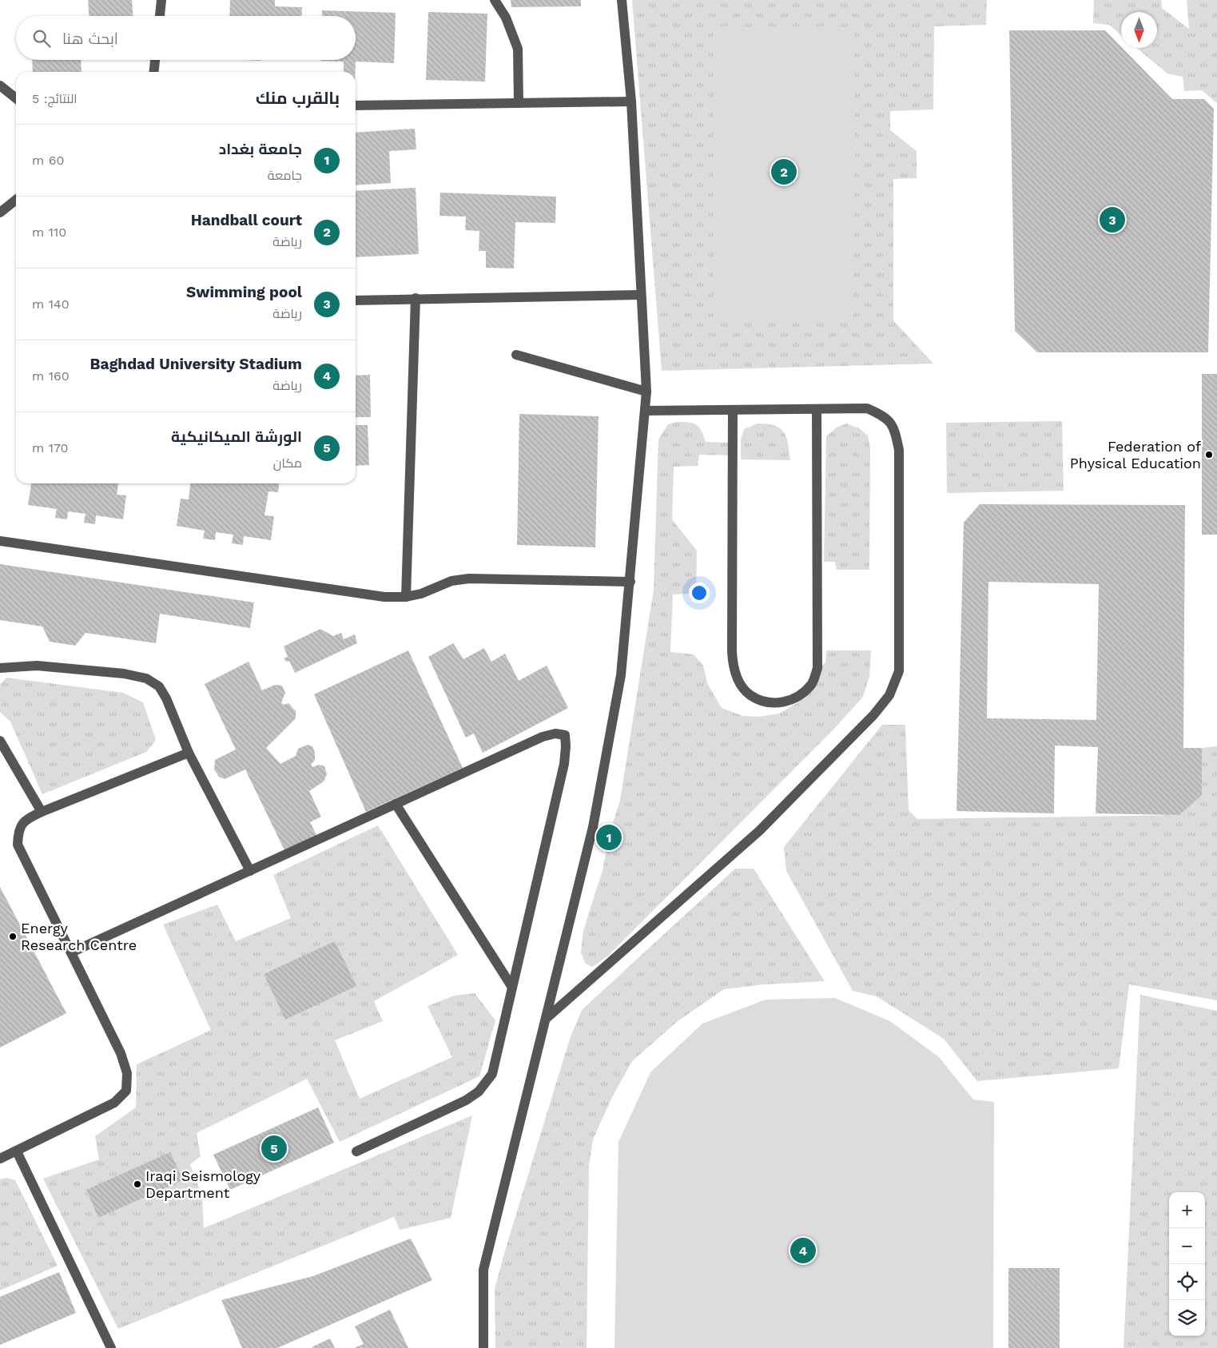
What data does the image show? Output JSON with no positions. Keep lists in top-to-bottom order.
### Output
{
  "places": ["Federation of Physical Education", "Energy Research Centre", "Iraqi Seismology Department"],
  "north": "bottom",
  "page": {
    "search": "ابحث هنا",
    "heading": ["بالقرب منك", "النتائج: 5"],
    "list": [
      {
        "mark": "1",
        "name": "جامعة بغداد",
        "note": "جامعة",
        "value": "60 m"
      },
      {
        "mark": "2",
        "name": "Handball court",
        "note": "رياضة",
        "value": "110 m"
      },
      {
        "mark": "3",
        "name": "Swimming pool",
        "note": "رياضة",
        "value": "140 m"
      },
      {
        "mark": "4",
        "name": "Baghdad University Stadium",
        "note": "رياضة",
        "value": "160 m"
      },
      {
        "mark": "5",
        "name": "الورشة الميكانيكية",
        "note": "مكان",
        "value": "170 m"
      }
    ],
    "pins": [
      "2",
      "3",
      "1",
      "5",
      "4"
    ],
    "map_buttons": ["+", "−"]
  }
}
